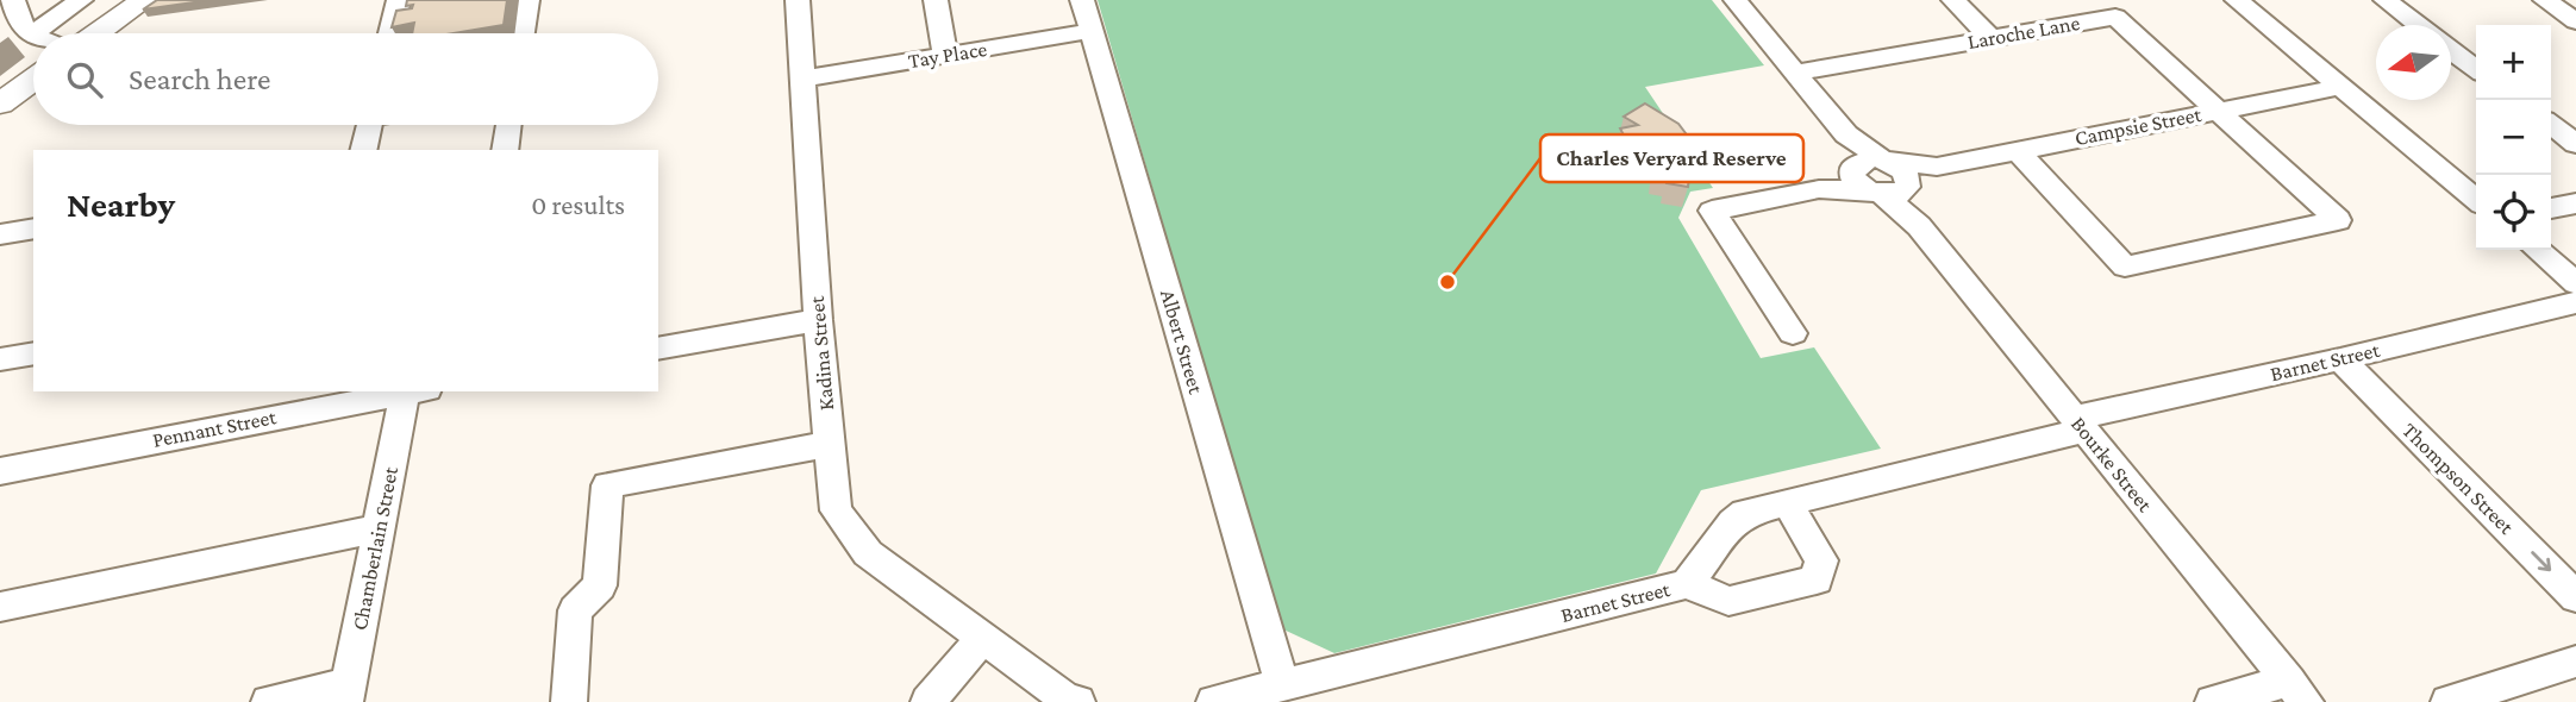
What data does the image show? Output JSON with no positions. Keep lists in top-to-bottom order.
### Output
{
  "streets": {
    "street": [
      "Laroche Lane",
      "Tay Place",
      "Campsie Street",
      "Albert Street",
      "Kadina Street",
      "Barnet Street",
      "Pennant Street",
      "Bourke Street",
      "Thompson Street",
      "Chamberlain Street"
    ]
  },
  "crossings": [
    ["Laroche Lane", "Campsie Street"],
    ["Tay Place", "Albert Street"],
    ["Tay Place", "Kadina Street"],
    ["Campsie Street", "Bourke Street"],
    ["Albert Street", "Barnet Street"],
    ["Barnet Street", "Bourke Street"],
    ["Barnet Street", "Thompson Street"],
    ["Pennant Street", "Chamberlain Street"]
  ],
  "one_way": ["Thompson Street"],
  "places": ["Charles Veryard Reserve"],
  "north": "left",
  "page": {
    "map_buttons": ["+", "−"],
    "search": "Search here",
    "heading": ["Nearby", "0 results"]
  }
}
